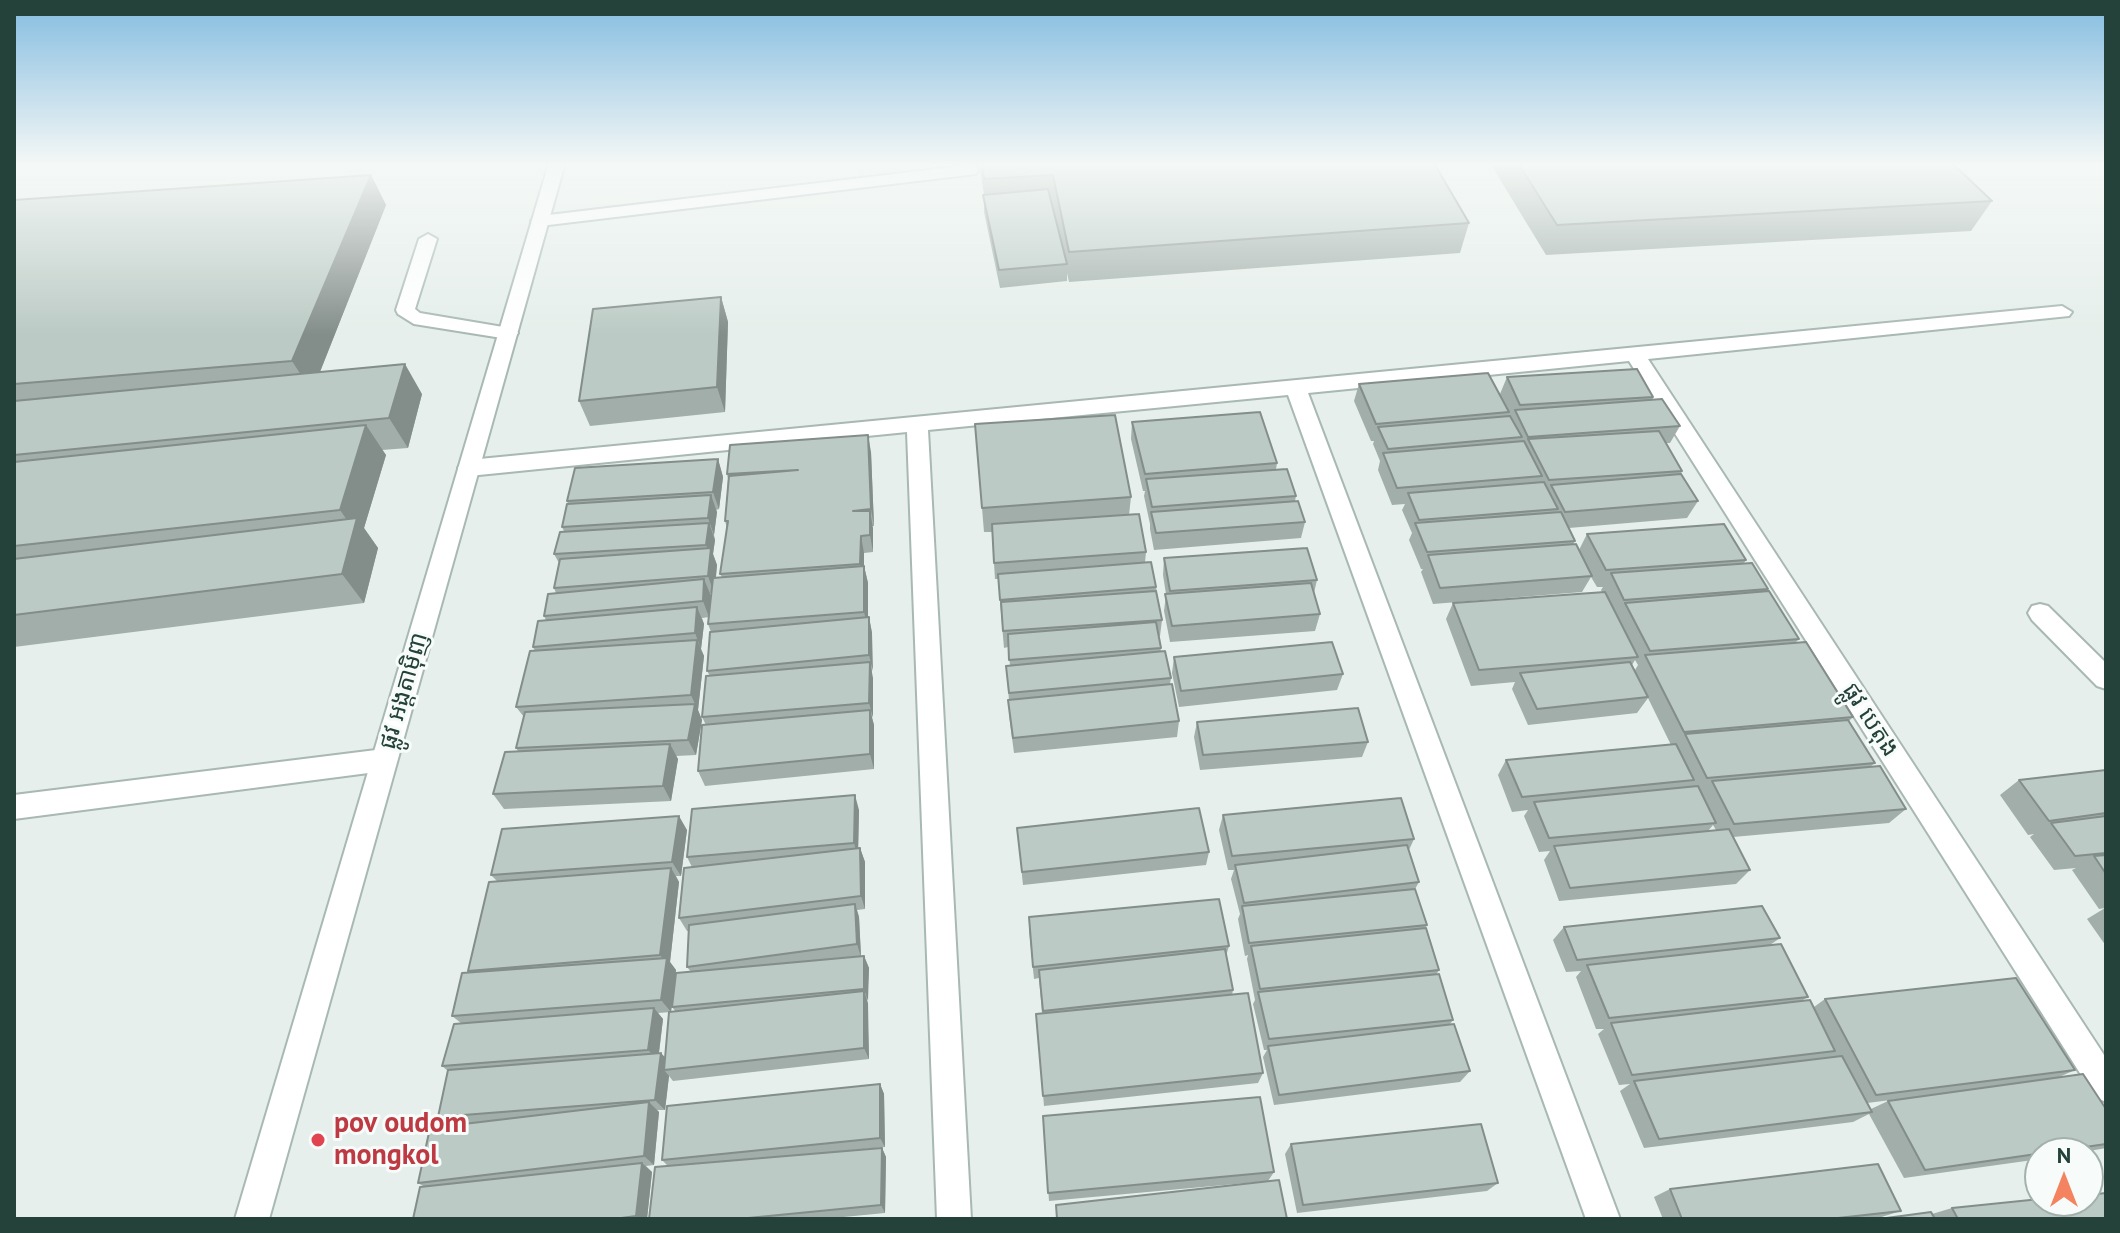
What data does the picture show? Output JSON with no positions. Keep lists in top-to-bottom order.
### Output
{
  "streets": {
    "street": ["ផ្លូវ អង្តតាម៉ិញ", "ផ្លូវ បេតុង"]
  },
  "places": ["pov oudom mongkol"],
  "north": "top"
}
